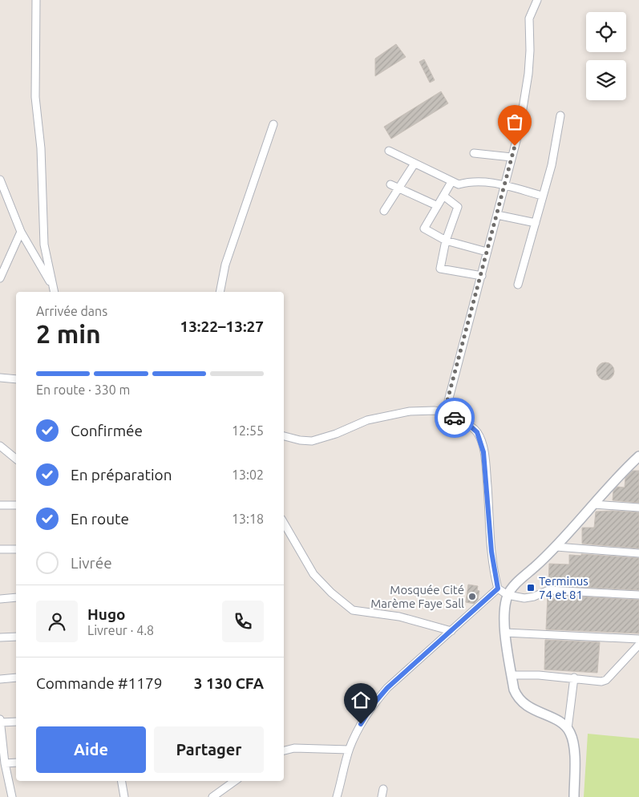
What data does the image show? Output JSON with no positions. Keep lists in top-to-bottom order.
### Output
{
  "places": {
    "transit": ["Terminus 74 et 81"],
    "other": ["Mosquée Cité Marème Faye Sall"]
  },
  "page": {
    "heading": ["2 min", "Arrivée dans", "13:22–13:27"],
    "panel": [
      "Hugo",
      "Livreur · 4.8",
      "Commande #1179",
      "3 130 CFA"
    ],
    "bar": "En route · 330 m",
    "list": [
      ["Confirmée", "12:55"],
      ["En préparation", "13:02"],
      ["En route", "13:18"],
      "Livrée"
    ],
    "buttons": ["Aide", "Partager"]
  }
}
